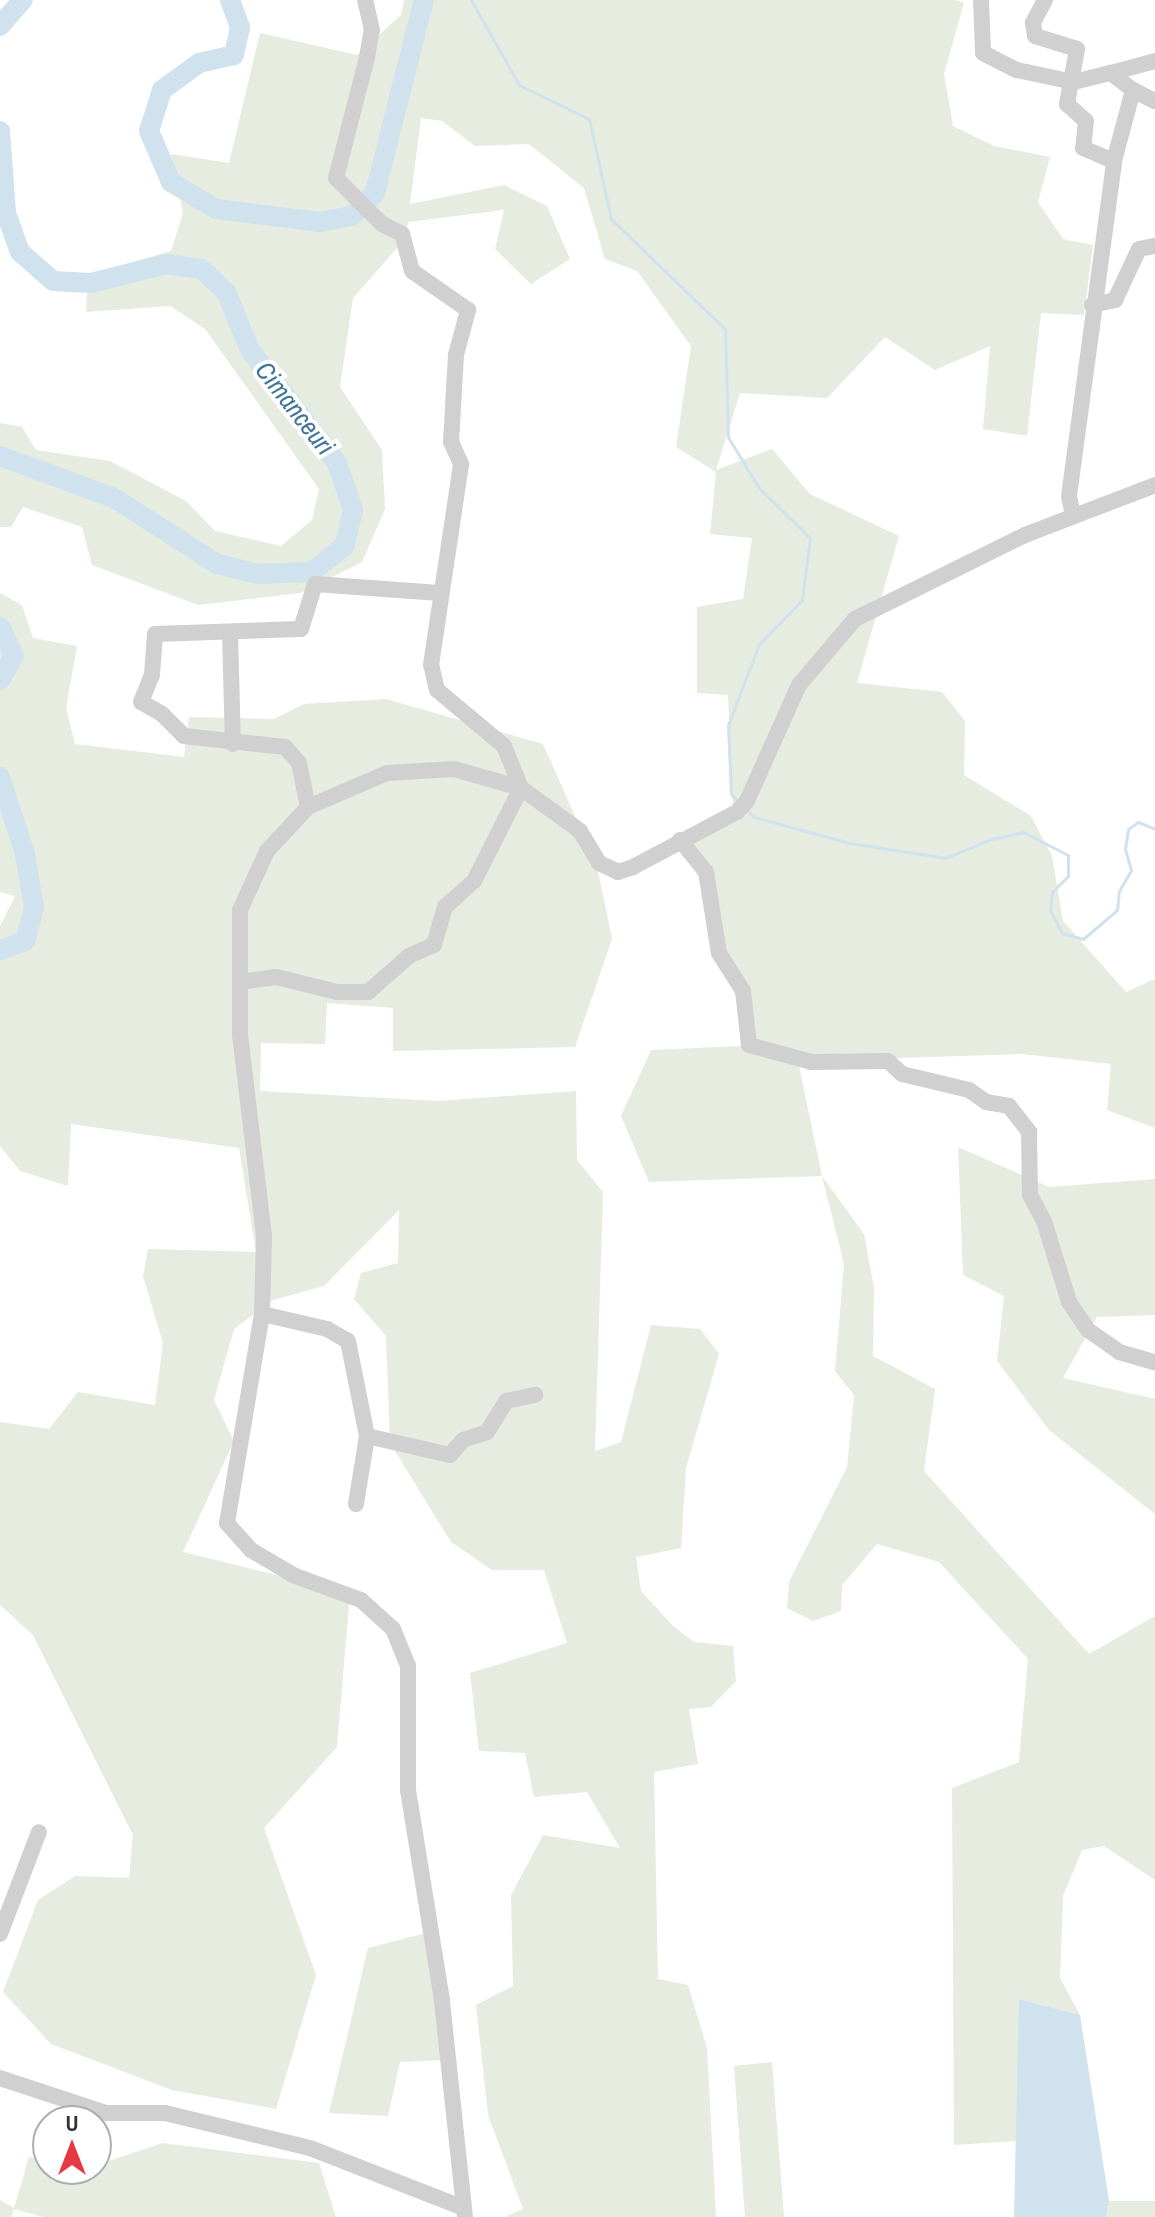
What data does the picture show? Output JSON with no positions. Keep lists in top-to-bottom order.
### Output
{
  "water": ["Cimanceuri"],
  "north": "top"
}
